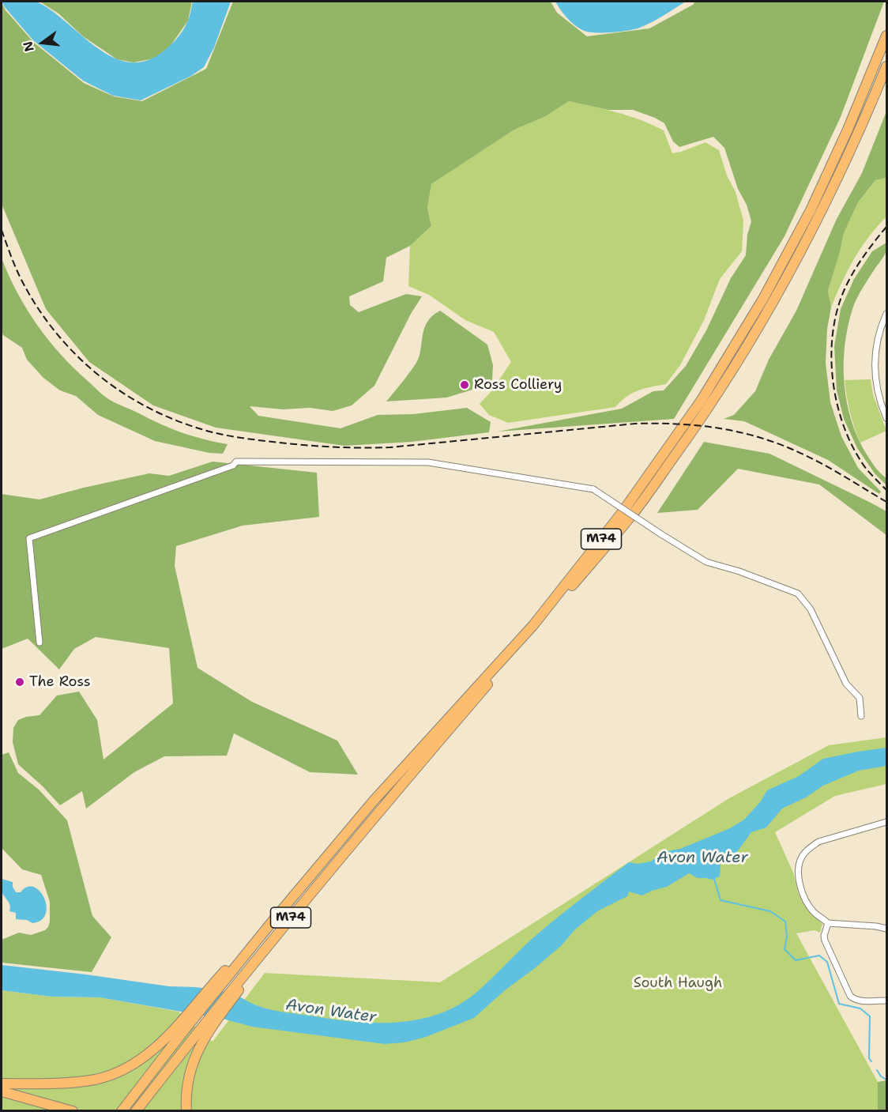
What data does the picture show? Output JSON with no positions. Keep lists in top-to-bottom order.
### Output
{
  "streets": {
    "highway": ["M74"]
  },
  "water": ["Avon Water"],
  "parks": ["South Haugh"],
  "places": ["Ross Colliery", "The Ross"],
  "north": "left"
}
